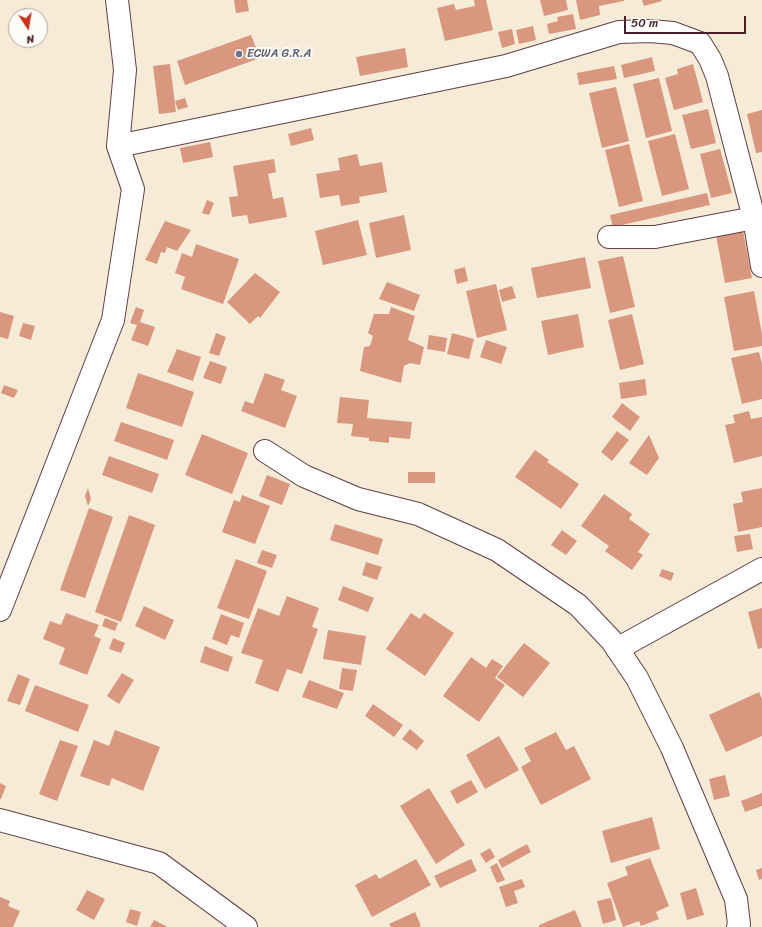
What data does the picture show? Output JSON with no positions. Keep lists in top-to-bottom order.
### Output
{
  "places": ["ECWA G.R.A"],
  "scale_bar": "50 m",
  "north": "bottom"
}
